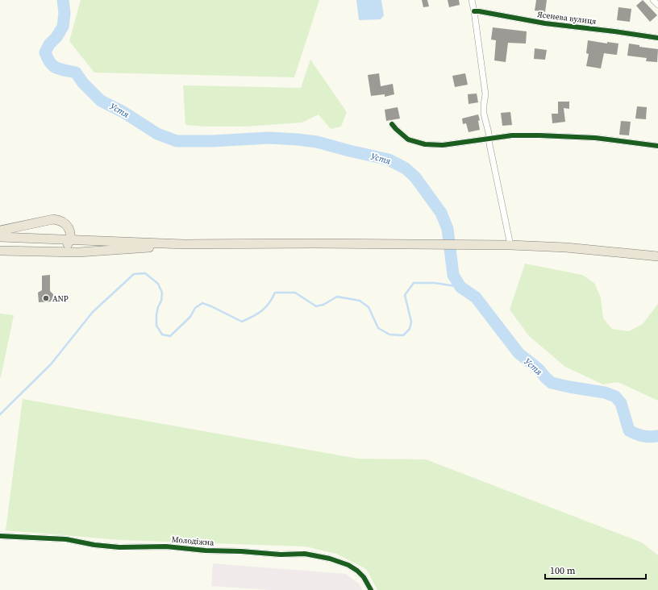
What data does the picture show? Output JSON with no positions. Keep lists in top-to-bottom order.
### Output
{
  "streets": {
    "street": ["Ясенева вулиця", "Молодіжна"]
  },
  "water": ["Устя"],
  "places": ["ANP"],
  "scale_bar": "100 m"
}
